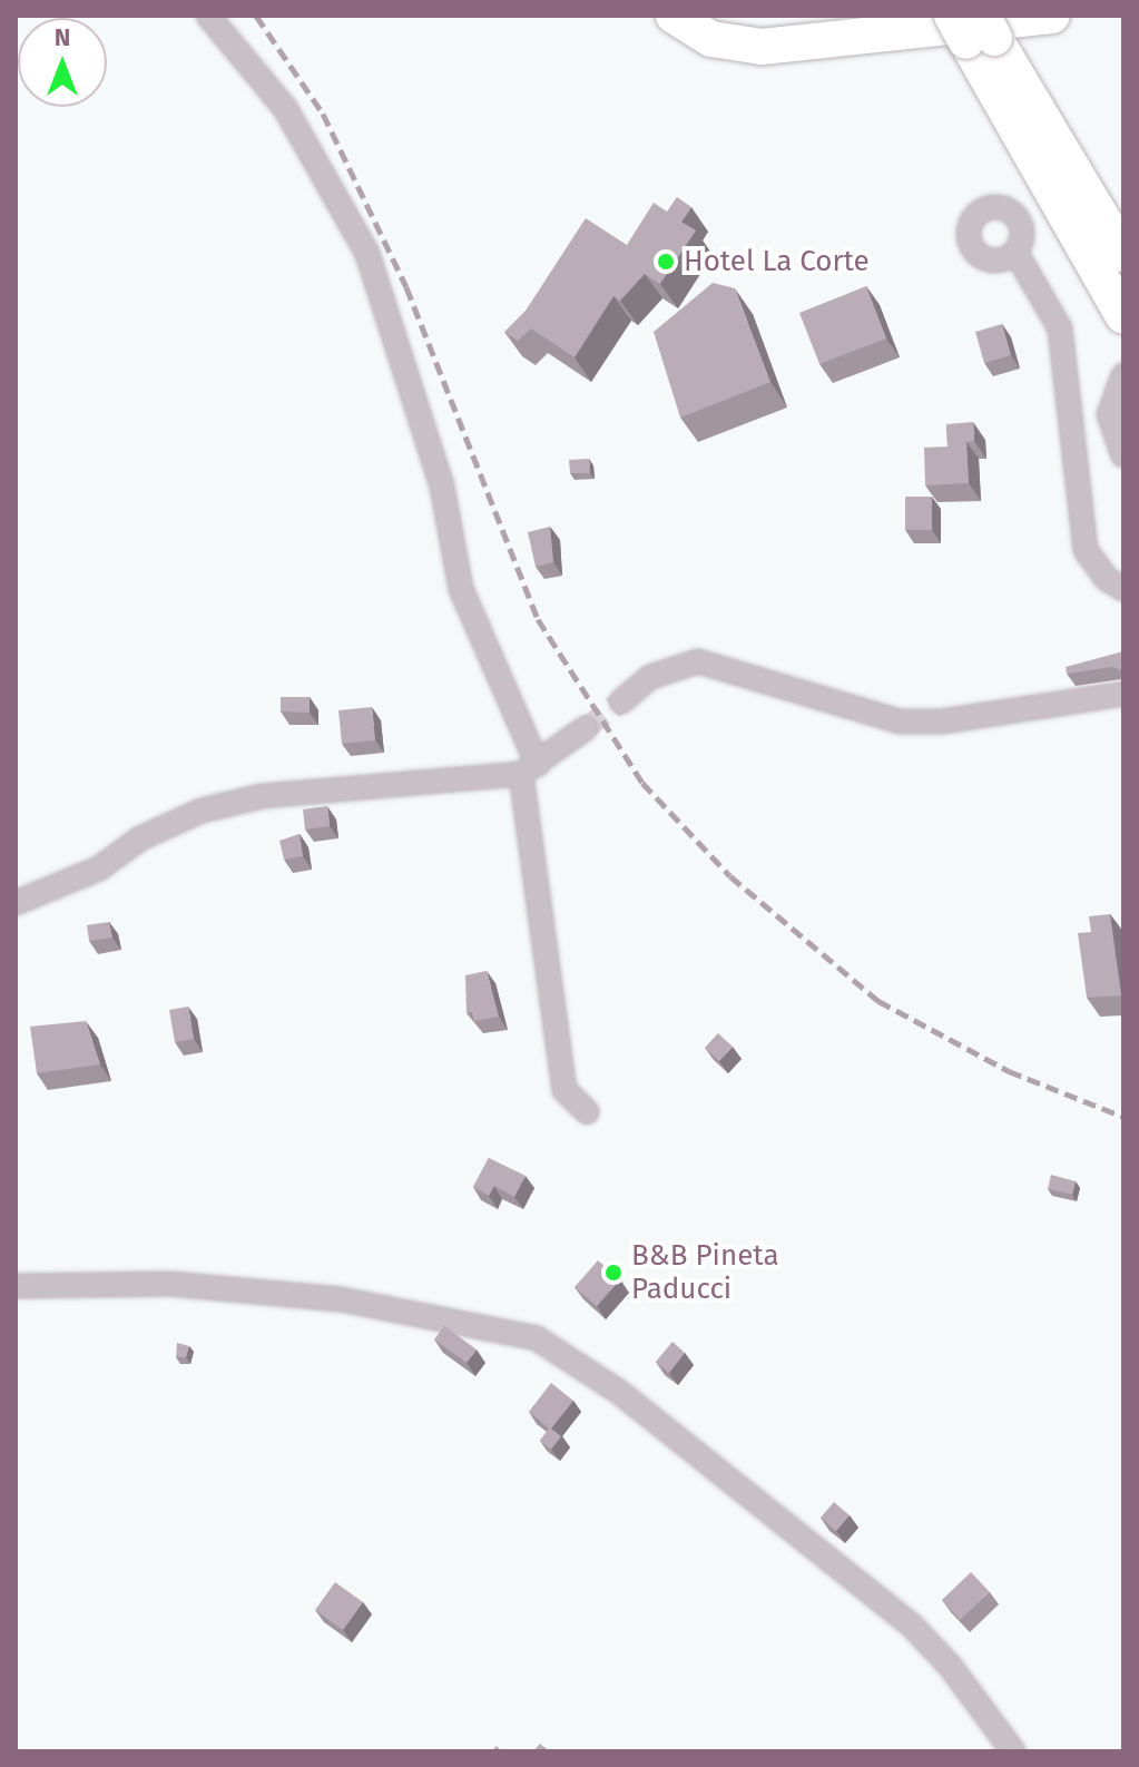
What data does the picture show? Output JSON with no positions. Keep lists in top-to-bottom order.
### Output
{
  "places": ["Hotel La Corte", "B&B Pineta Paducci"],
  "north": "top"
}
